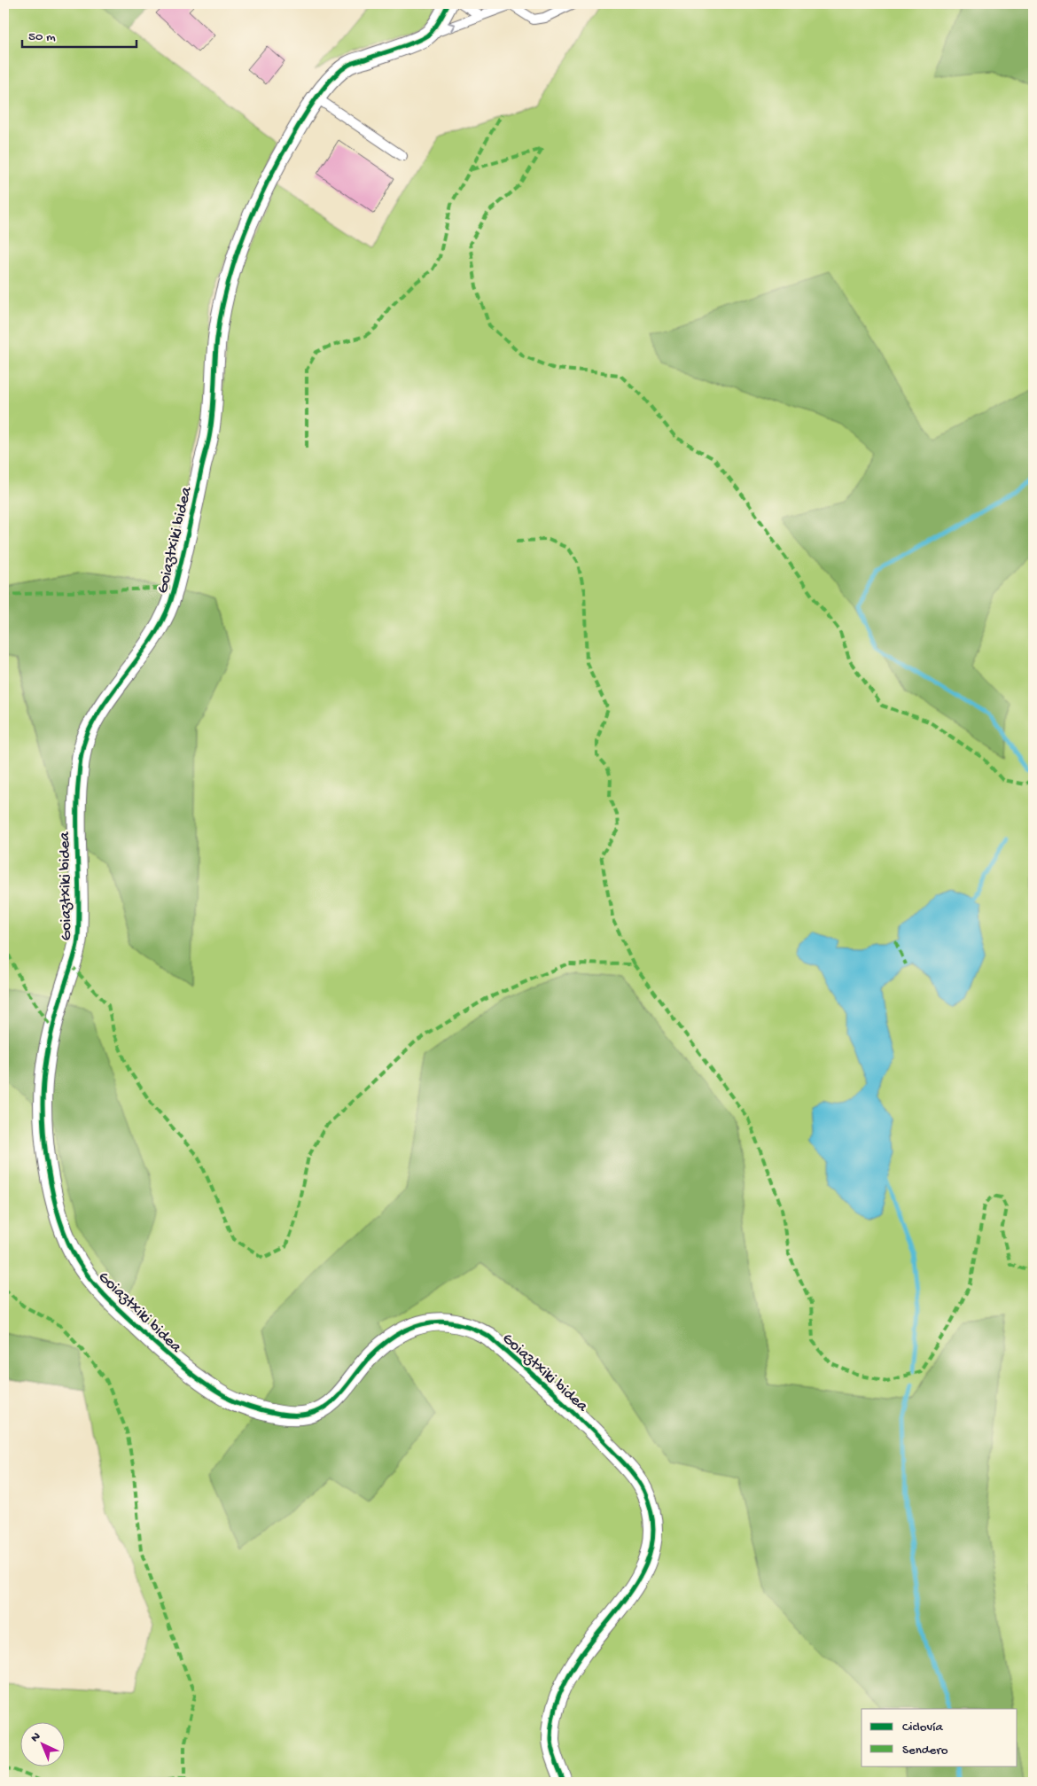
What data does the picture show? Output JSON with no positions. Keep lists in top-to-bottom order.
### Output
{
  "streets": {
    "street": ["Goiaztxiki bidea"]
  },
  "legend": ["Ciclovía", "Sendero"],
  "scale_bar": "50 m",
  "north": "top left"
}
